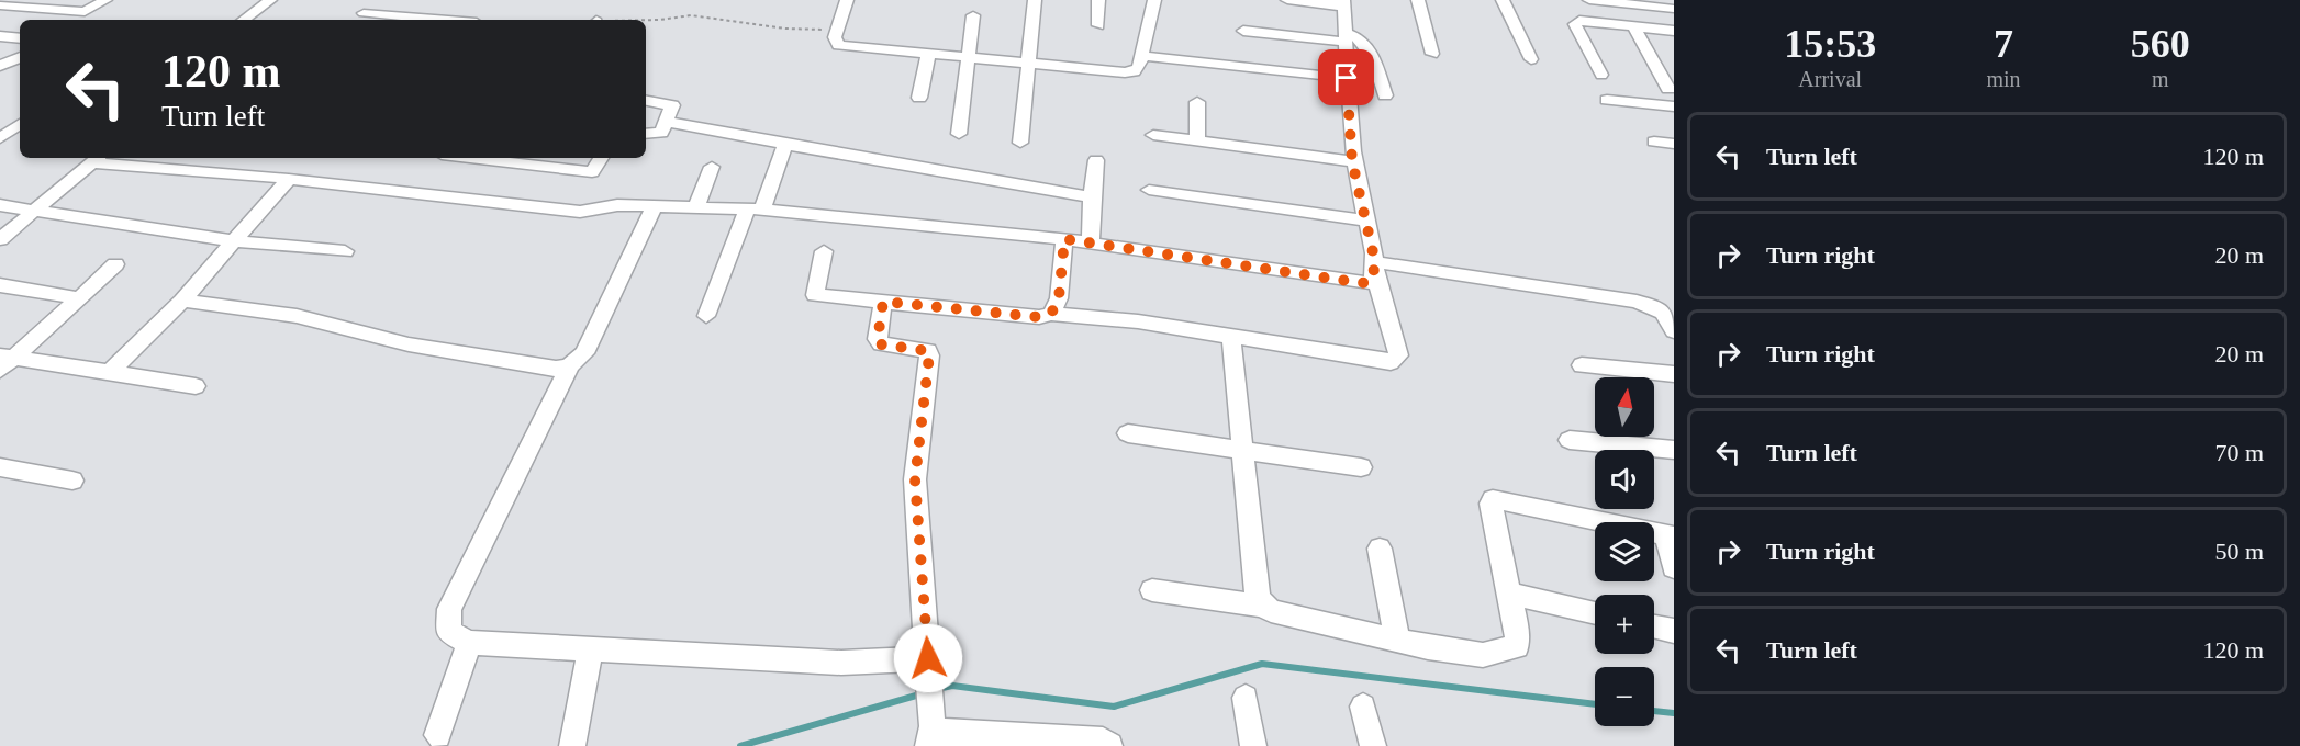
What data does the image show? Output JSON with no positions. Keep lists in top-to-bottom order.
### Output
{
  "north": "top",
  "page": {
    "eta": [
      "15:53",
      "Arrival",
      "7",
      "min",
      "560",
      "m"
    ],
    "turn": ["120 m", "Turn left"],
    "list": [
      {
        "name": "Turn left",
        "value": "120 m"
      },
      {
        "name": "Turn right",
        "value": "20 m"
      },
      {
        "name": "Turn right",
        "value": "20 m"
      },
      {
        "name": "Turn left",
        "value": "70 m"
      },
      {
        "name": "Turn right",
        "value": "50 m"
      },
      {
        "name": "Turn left",
        "value": "120 m"
      }
    ],
    "map_buttons": ["+", "−"]
  }
}
